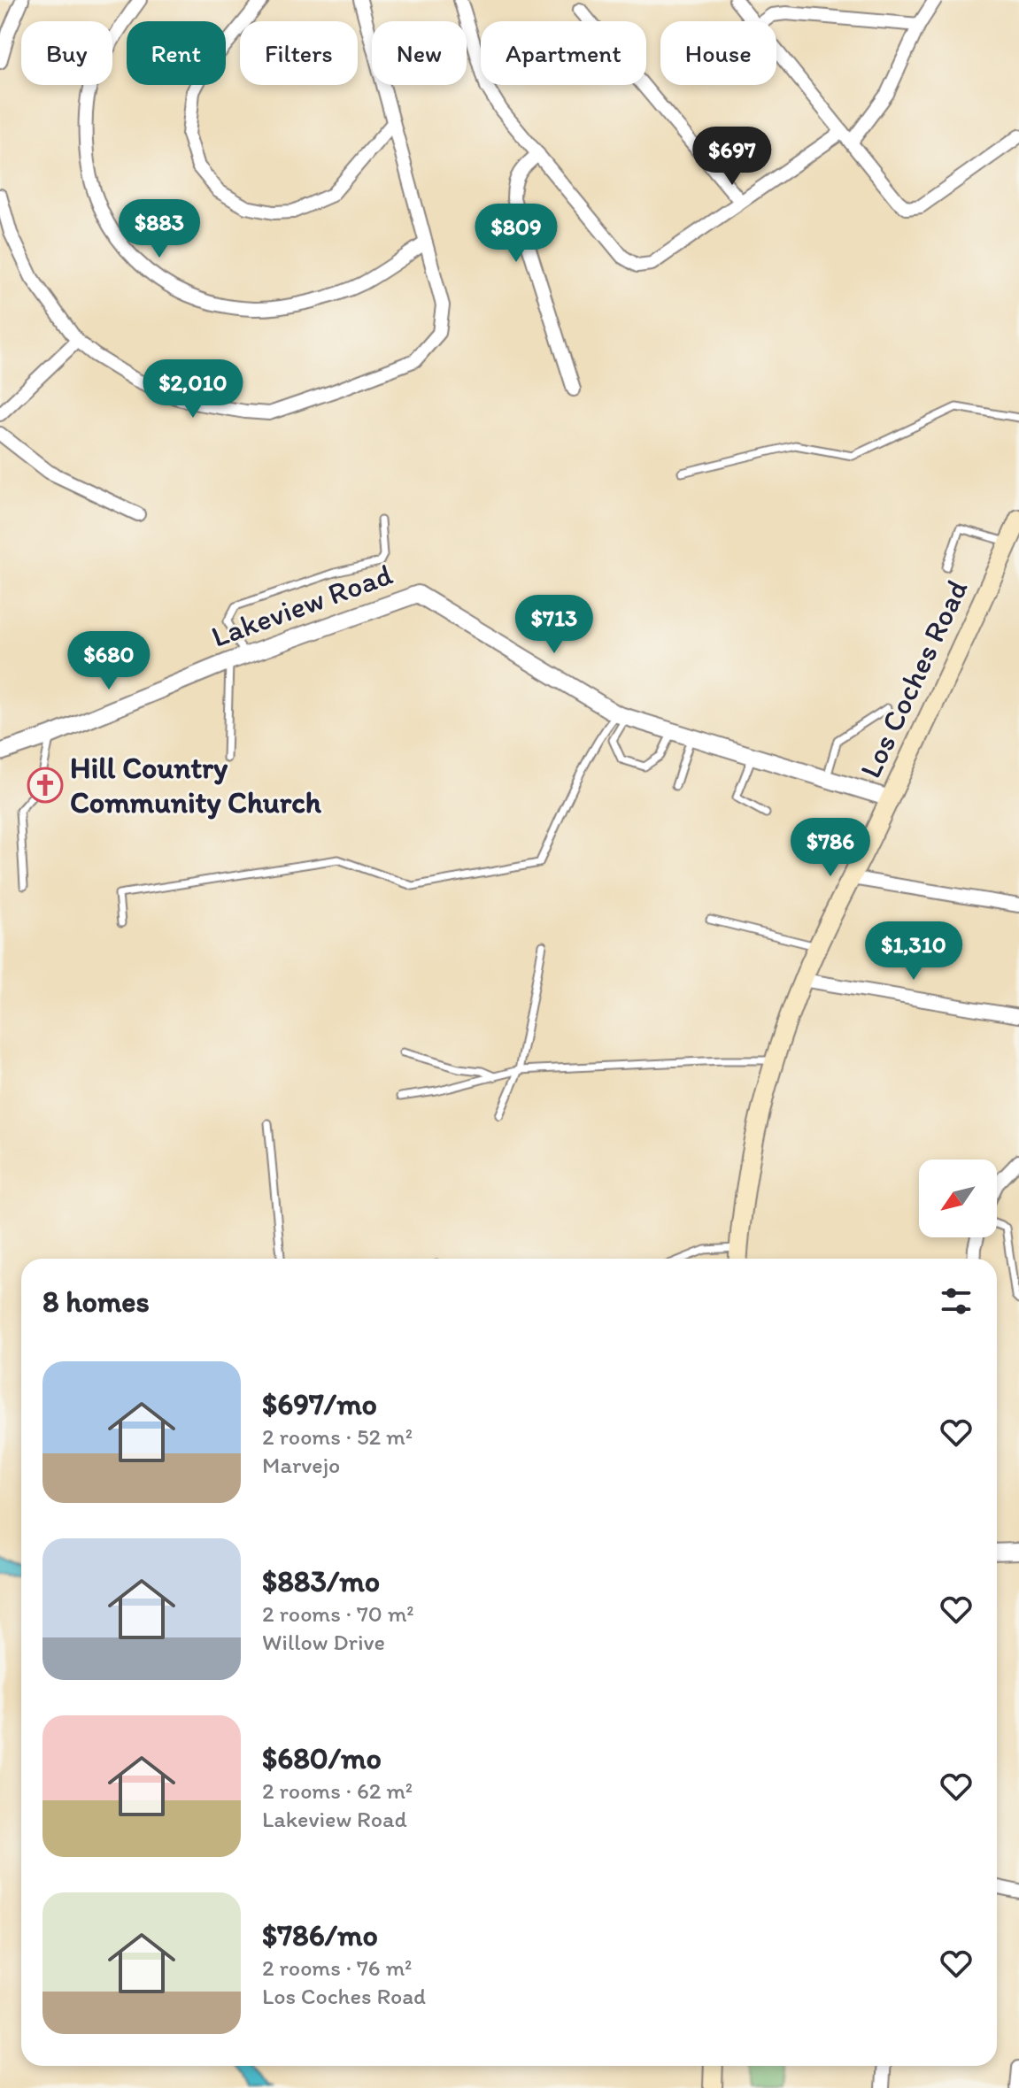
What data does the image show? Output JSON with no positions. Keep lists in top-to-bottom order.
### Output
{
  "streets": {
    "main road": ["Los Coches Road"],
    "street": ["Lakeview Road"]
  },
  "crossings": [
    ["Lakeview Road", "Los Coches Road"]
  ],
  "places": {
    "church": ["Hill Country Community Church"]
  },
  "north": "bottom left",
  "page": {
    "chip": [
      "Buy",
      "Rent",
      "Filters",
      "New",
      "Apartment",
      "House"
    ],
    "price": [
      "$697",
      "$883",
      "$809",
      "$2,010",
      "$713",
      "$680",
      "$786",
      "$1,310"
    ],
    "heading": "8 homes",
    "list": [
      {
        "name": "$697/mo",
        "note": "2 rooms · 52 m² · Marvejo"
      },
      {
        "name": "$883/mo",
        "note": "2 rooms · 70 m² · Willow Drive"
      },
      {
        "name": "$680/mo",
        "note": "2 rooms · 62 m² · Lakeview Road"
      },
      {
        "name": "$786/mo",
        "note": "2 rooms · 76 m² · Los Coches Road"
      }
    ]
  }
}
